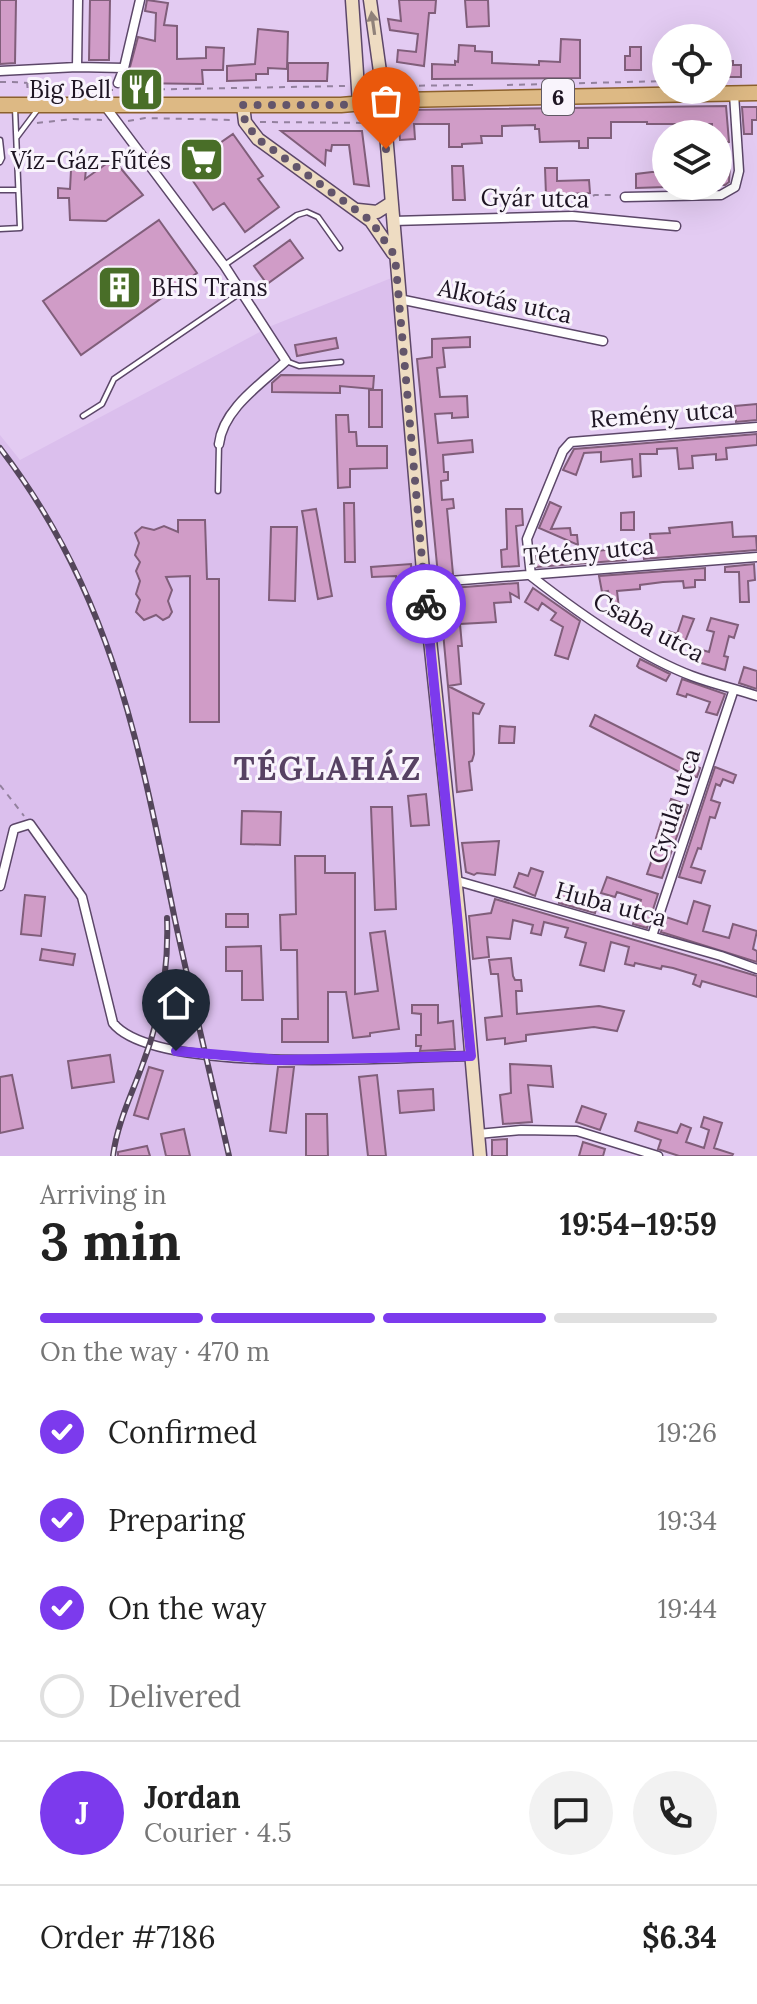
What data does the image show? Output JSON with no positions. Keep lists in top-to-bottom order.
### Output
{
  "streets": {
    "main road": ["6"],
    "street": [
      "Gyár utca",
      "Alkotás utca",
      "Remény utca",
      "Tétény utca",
      "Csaba utca",
      "Gyula utca",
      "Huba utca"
    ]
  },
  "crossings": [
    ["6", "Gyár utca"],
    ["Remény utca", "Tétény utca"],
    ["Remény utca", "Csaba utca"],
    ["Tétény utca", "Csaba utca"],
    ["Csaba utca", "Gyula utca"],
    ["Gyula utca", "Huba utca"]
  ],
  "districts": ["TÉGLAHÁZ"],
  "places": {
    "restaurant": ["Big Bell"],
    "supermarket": ["Víz-Gáz-Fűtés"],
    "building": ["BHS Trans"]
  },
  "page": {
    "heading": ["3 min", "Arriving in", "19:54–19:59"],
    "panel": [
      "Jordan",
      "Courier · 4.5",
      "Order #7186",
      "$6.34"
    ],
    "bar": "On the way · 470 m",
    "list": [
      ["Confirmed", "19:26"],
      ["Preparing", "19:34"],
      ["On the way", "19:44"],
      "Delivered"
    ],
    "round": "J"
  }
}
